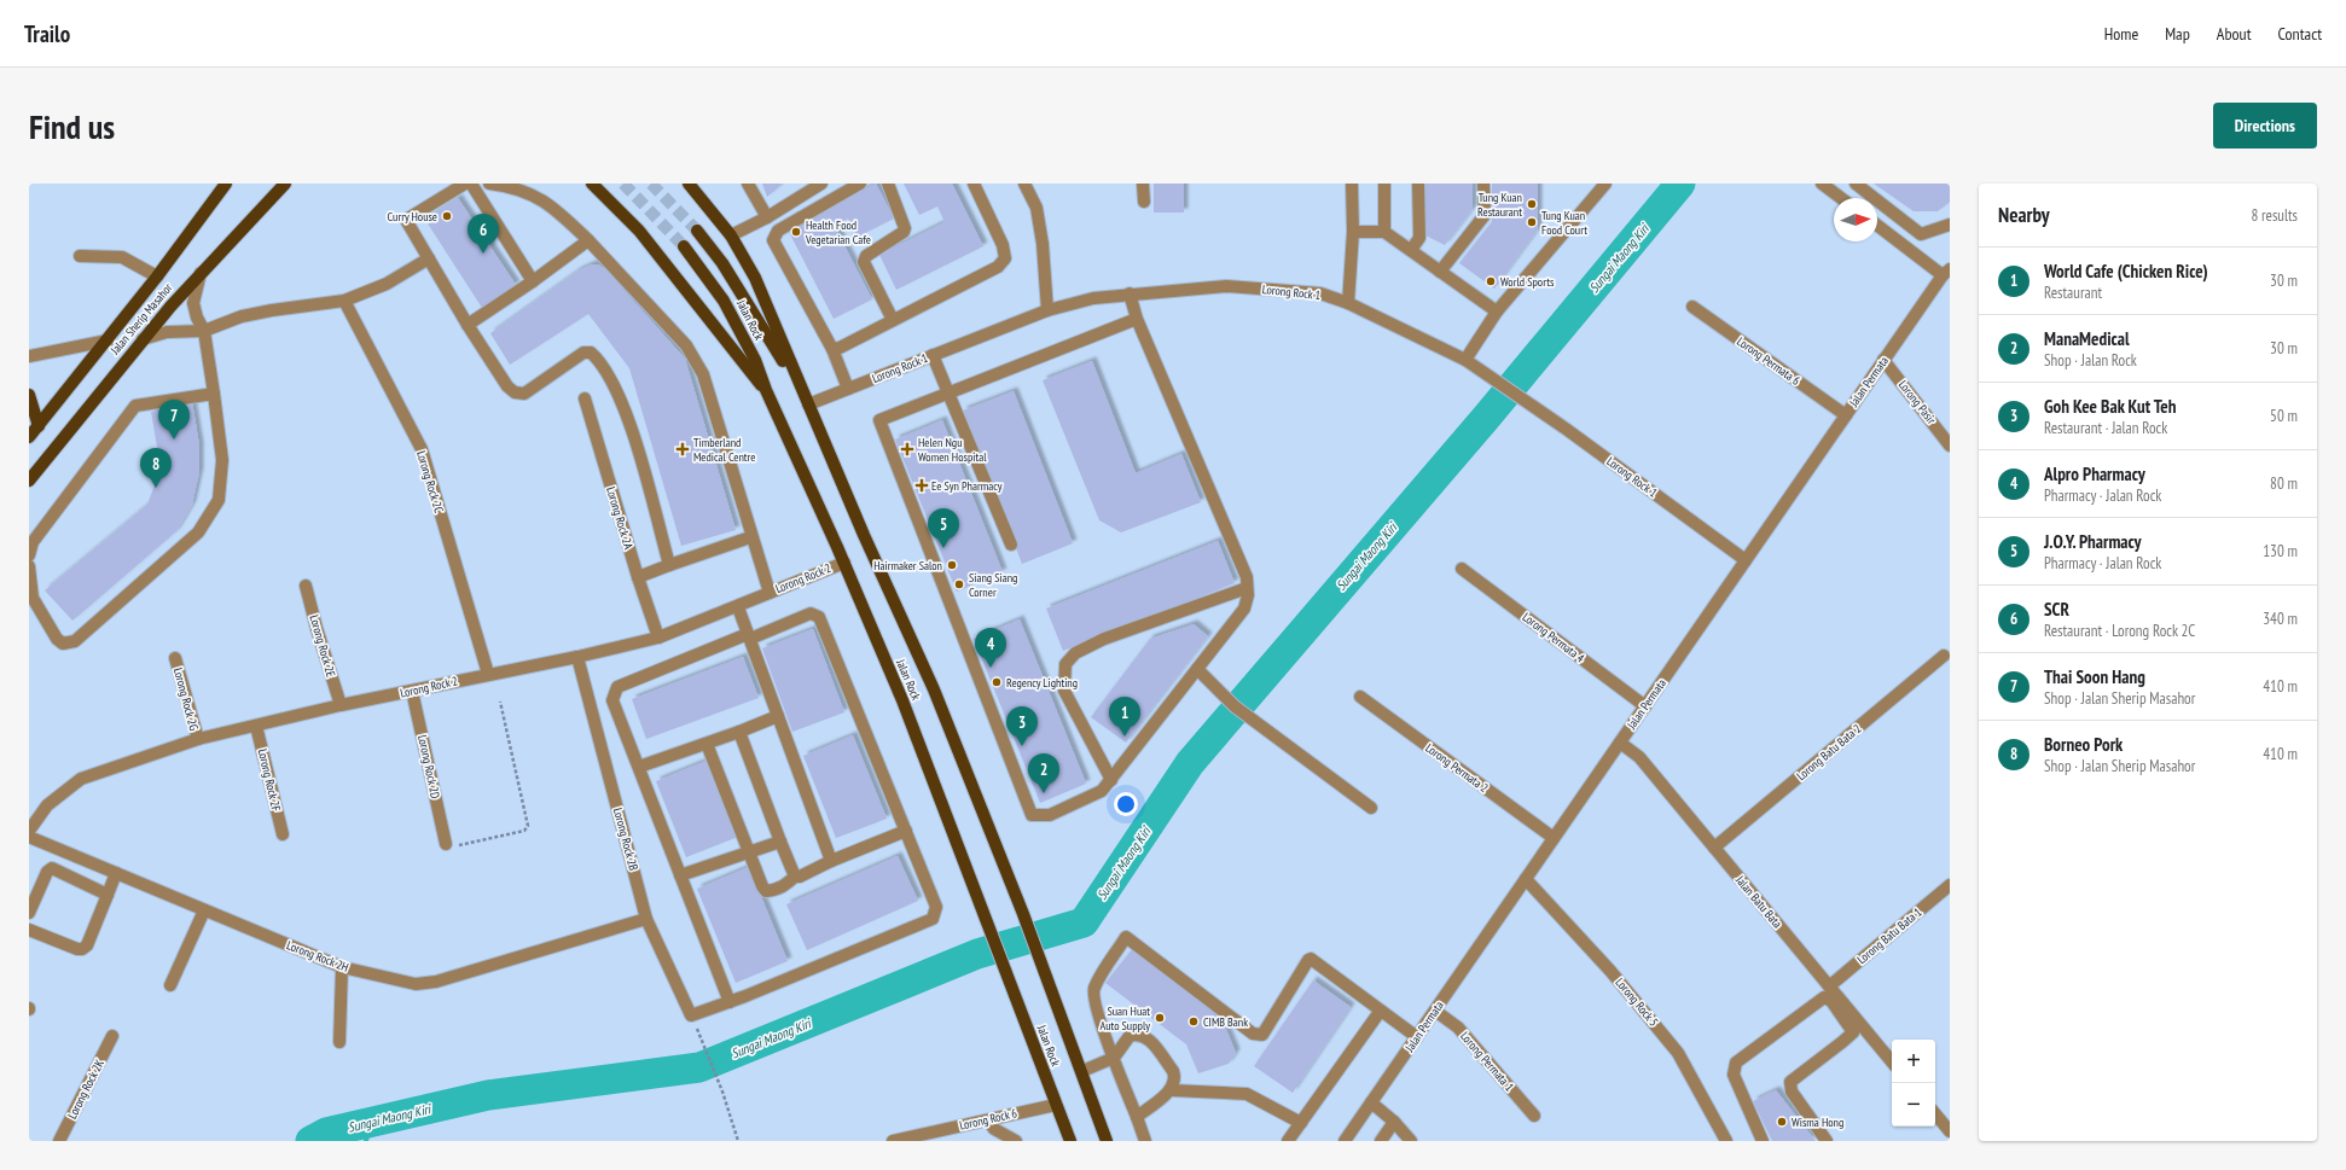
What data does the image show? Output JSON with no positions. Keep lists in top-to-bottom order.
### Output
{
  "streets": {
    "main road": ["Jalan Sherip Masahor", "Jalan Rock"],
    "street": [
      "Lorong Rock 1",
      "Lorong Permata 6",
      "Jalan Permata",
      "Lorong Pasir",
      "Lorong Rock 2C",
      "Lorong Rock 2A",
      "Lorong Rock 2",
      "Lorong Permata 4",
      "Lorong Rock 2E",
      "Lorong Rock 2G",
      "Lorong Batu Bata 2",
      "Lorong Rock 2D",
      "Lorong Permata 2",
      "Lorong Rock 2F",
      "Lorong Rock 2B",
      "Jalan Batu Bata",
      "Lorong Batu Bata 1",
      "Lorong Rock 2H",
      "Lorong Rock 5",
      "Lorong Permata 1",
      "Lorong Rock 2K",
      "Lorong Rock 6"
    ]
  },
  "crossings": [
    ["Lorong Rock 1", "Jalan Rock"],
    ["Lorong Rock 1", "Jalan Permata"],
    ["Jalan Rock", "Lorong Rock 2"],
    ["Jalan Rock", "Lorong Rock 6"],
    ["Lorong Permata 6", "Jalan Permata"],
    ["Jalan Permata", "Lorong Pasir"],
    ["Jalan Permata", "Lorong Permata 4"],
    ["Jalan Permata", "Lorong Permata 2"],
    ["Jalan Permata", "Jalan Batu Bata"],
    ["Jalan Permata", "Lorong Rock 5"],
    ["Jalan Permata", "Lorong Permata 1"],
    ["Lorong Rock 2C", "Lorong Rock 2"],
    ["Lorong Rock 2A", "Lorong Rock 2"],
    ["Lorong Rock 2", "Lorong Rock 2E"],
    ["Lorong Rock 2", "Lorong Rock 2G"],
    ["Lorong Rock 2", "Lorong Rock 2D"],
    ["Lorong Rock 2", "Lorong Rock 2F"],
    ["Lorong Rock 2", "Lorong Rock 2B"],
    ["Lorong Batu Bata 2", "Jalan Batu Bata"],
    ["Lorong Rock 2B", "Lorong Rock 2H"],
    ["Jalan Batu Bata", "Lorong Batu Bata 1"]
  ],
  "water": ["Sungai Maong Kiri"],
  "places": {
    "other": [
      "Tung Kuan Restaurant",
      "Curry House",
      "Tung Kuan Food Court",
      "Health Food Vegetarian Cafe",
      "World Sports",
      "Hairmaker Salon",
      "Siang Siang Corner",
      "Regency Lighting",
      "Suan Huat Auto Supply",
      "CIMB Bank",
      "Wisma Hong"
    ],
    "health": ["Timberland Medical Centre", "Helen Ngu Women Hospital", "Ee Syn Pharmacy"]
  },
  "north": "right",
  "page": {
    "header": "Trailo",
    "nav": [
      "Home",
      "Map",
      "About",
      "Contact"
    ],
    "buttons": "Directions",
    "title": "Find us",
    "heading": ["Nearby", "8 results"],
    "pins": [
      "6",
      "7",
      "8",
      "5",
      "4",
      "1",
      "3",
      "2"
    ],
    "list": [
      {
        "mark": "1",
        "name": "World Cafe (Chicken Rice)",
        "note": "Restaurant",
        "value": "30 m"
      },
      {
        "mark": "2",
        "name": "ManaMedical",
        "note": "Shop · Jalan Rock",
        "value": "30 m"
      },
      {
        "mark": "3",
        "name": "Goh Kee Bak Kut Teh",
        "note": "Restaurant · Jalan Rock",
        "value": "50 m"
      },
      {
        "mark": "4",
        "name": "Alpro Pharmacy",
        "note": "Pharmacy · Jalan Rock",
        "value": "80 m"
      },
      {
        "mark": "5",
        "name": "J.O.Y. Pharmacy",
        "note": "Pharmacy · Jalan Rock",
        "value": "130 m"
      },
      {
        "mark": "6",
        "name": "SCR",
        "note": "Restaurant · Lorong Rock 2C",
        "value": "340 m"
      },
      {
        "mark": "7",
        "name": "Thai Soon Hang",
        "note": "Shop · Jalan Sherip Masahor",
        "value": "410 m"
      },
      {
        "mark": "8",
        "name": "Borneo Pork",
        "note": "Shop · Jalan Sherip Masahor",
        "value": "410 m"
      }
    ],
    "map_buttons": ["+", "−"]
  }
}
